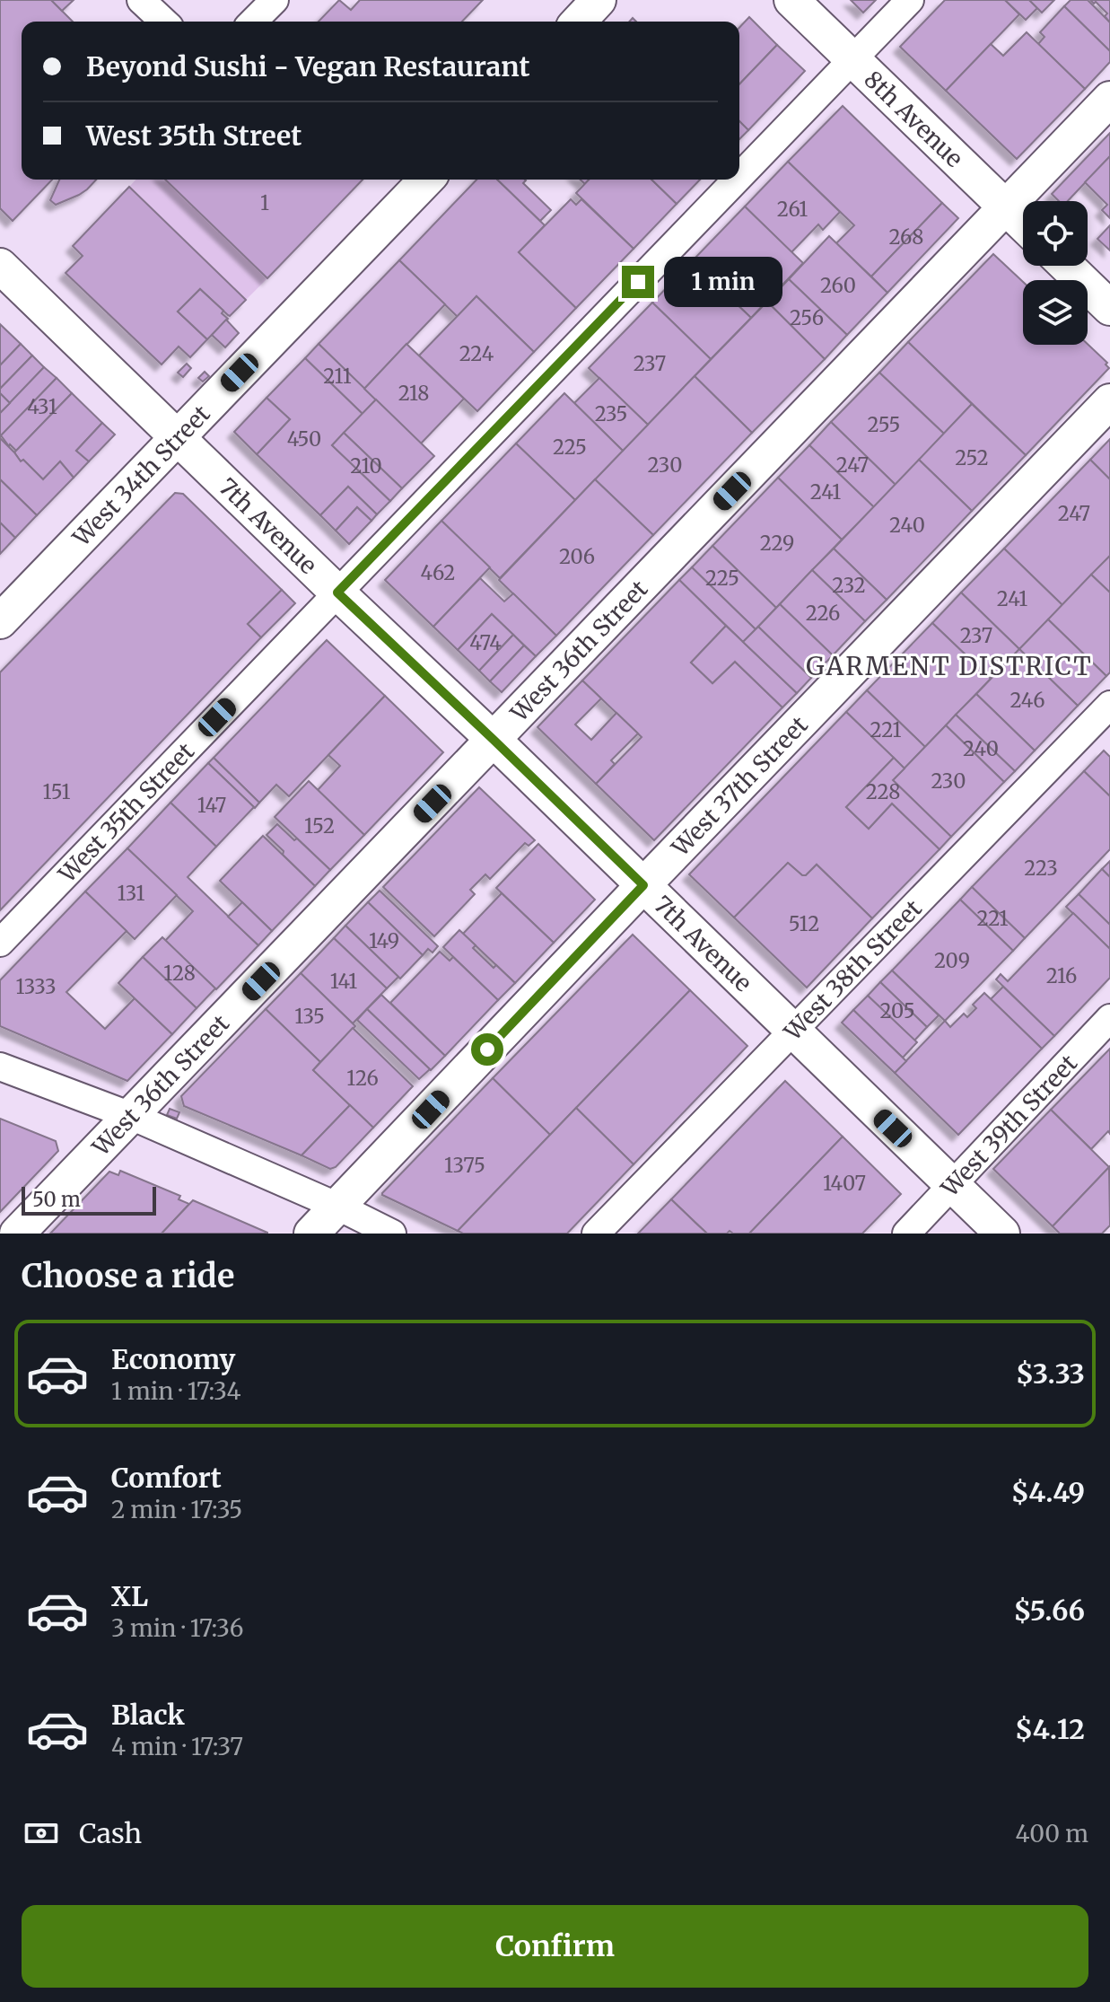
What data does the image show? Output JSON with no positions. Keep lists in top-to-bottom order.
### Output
{
  "streets": {
    "main road": [
      "8th Avenue",
      "West 34th Street",
      "7th Avenue",
      "West 36th Street",
      "West 37th Street"
    ],
    "street": ["West 35th Street", "West 38th Street", "West 39th Street"]
  },
  "crossings": [
    ["8th Avenue", "West 36th Street"],
    ["8th Avenue", "West 35th Street"],
    ["West 34th Street", "7th Avenue"],
    ["7th Avenue", "West 36th Street"],
    ["7th Avenue", "West 37th Street"],
    ["7th Avenue", "West 35th Street"],
    ["7th Avenue", "West 38th Street"],
    ["7th Avenue", "West 39th Street"]
  ],
  "districts": ["GARMENT DISTRICT"],
  "house_numbers": [
    "1",
    "261",
    "268",
    "260",
    "256",
    "224",
    "237",
    "211",
    "218",
    "431",
    "235",
    "255",
    "450",
    "225",
    "252",
    "230",
    "247",
    "210",
    "241",
    "247",
    "240",
    "229",
    "206",
    "462",
    "225",
    "232",
    "241",
    "226",
    "237",
    "474",
    "246",
    "221",
    "240",
    "230",
    "151",
    "228",
    "147",
    "152",
    "223",
    "131",
    "221",
    "512",
    "149",
    "209",
    "128",
    "216",
    "141",
    "1333",
    "205",
    "135",
    "126",
    "1375",
    "1407"
  ],
  "scale_bar": "50 m",
  "page": {
    "banner": ["Beyond Sushi - Vegan Restaurant", "West 35th Street"],
    "bubble": "1 min",
    "scale": "50 m",
    "heading": "Choose a ride",
    "list": [
      {
        "name": "Economy",
        "note": "1 min · 17:34",
        "value": "$3.33"
      },
      {
        "name": "Comfort",
        "note": "2 min · 17:35",
        "value": "$4.49"
      },
      {
        "name": "XL",
        "note": "3 min · 17:36",
        "value": "$5.66"
      },
      {
        "name": "Black",
        "note": "4 min · 17:37",
        "value": "$4.12"
      }
    ],
    "pay": ["Cash", "400 m"],
    "buttons": "Confirm"
  }
}
